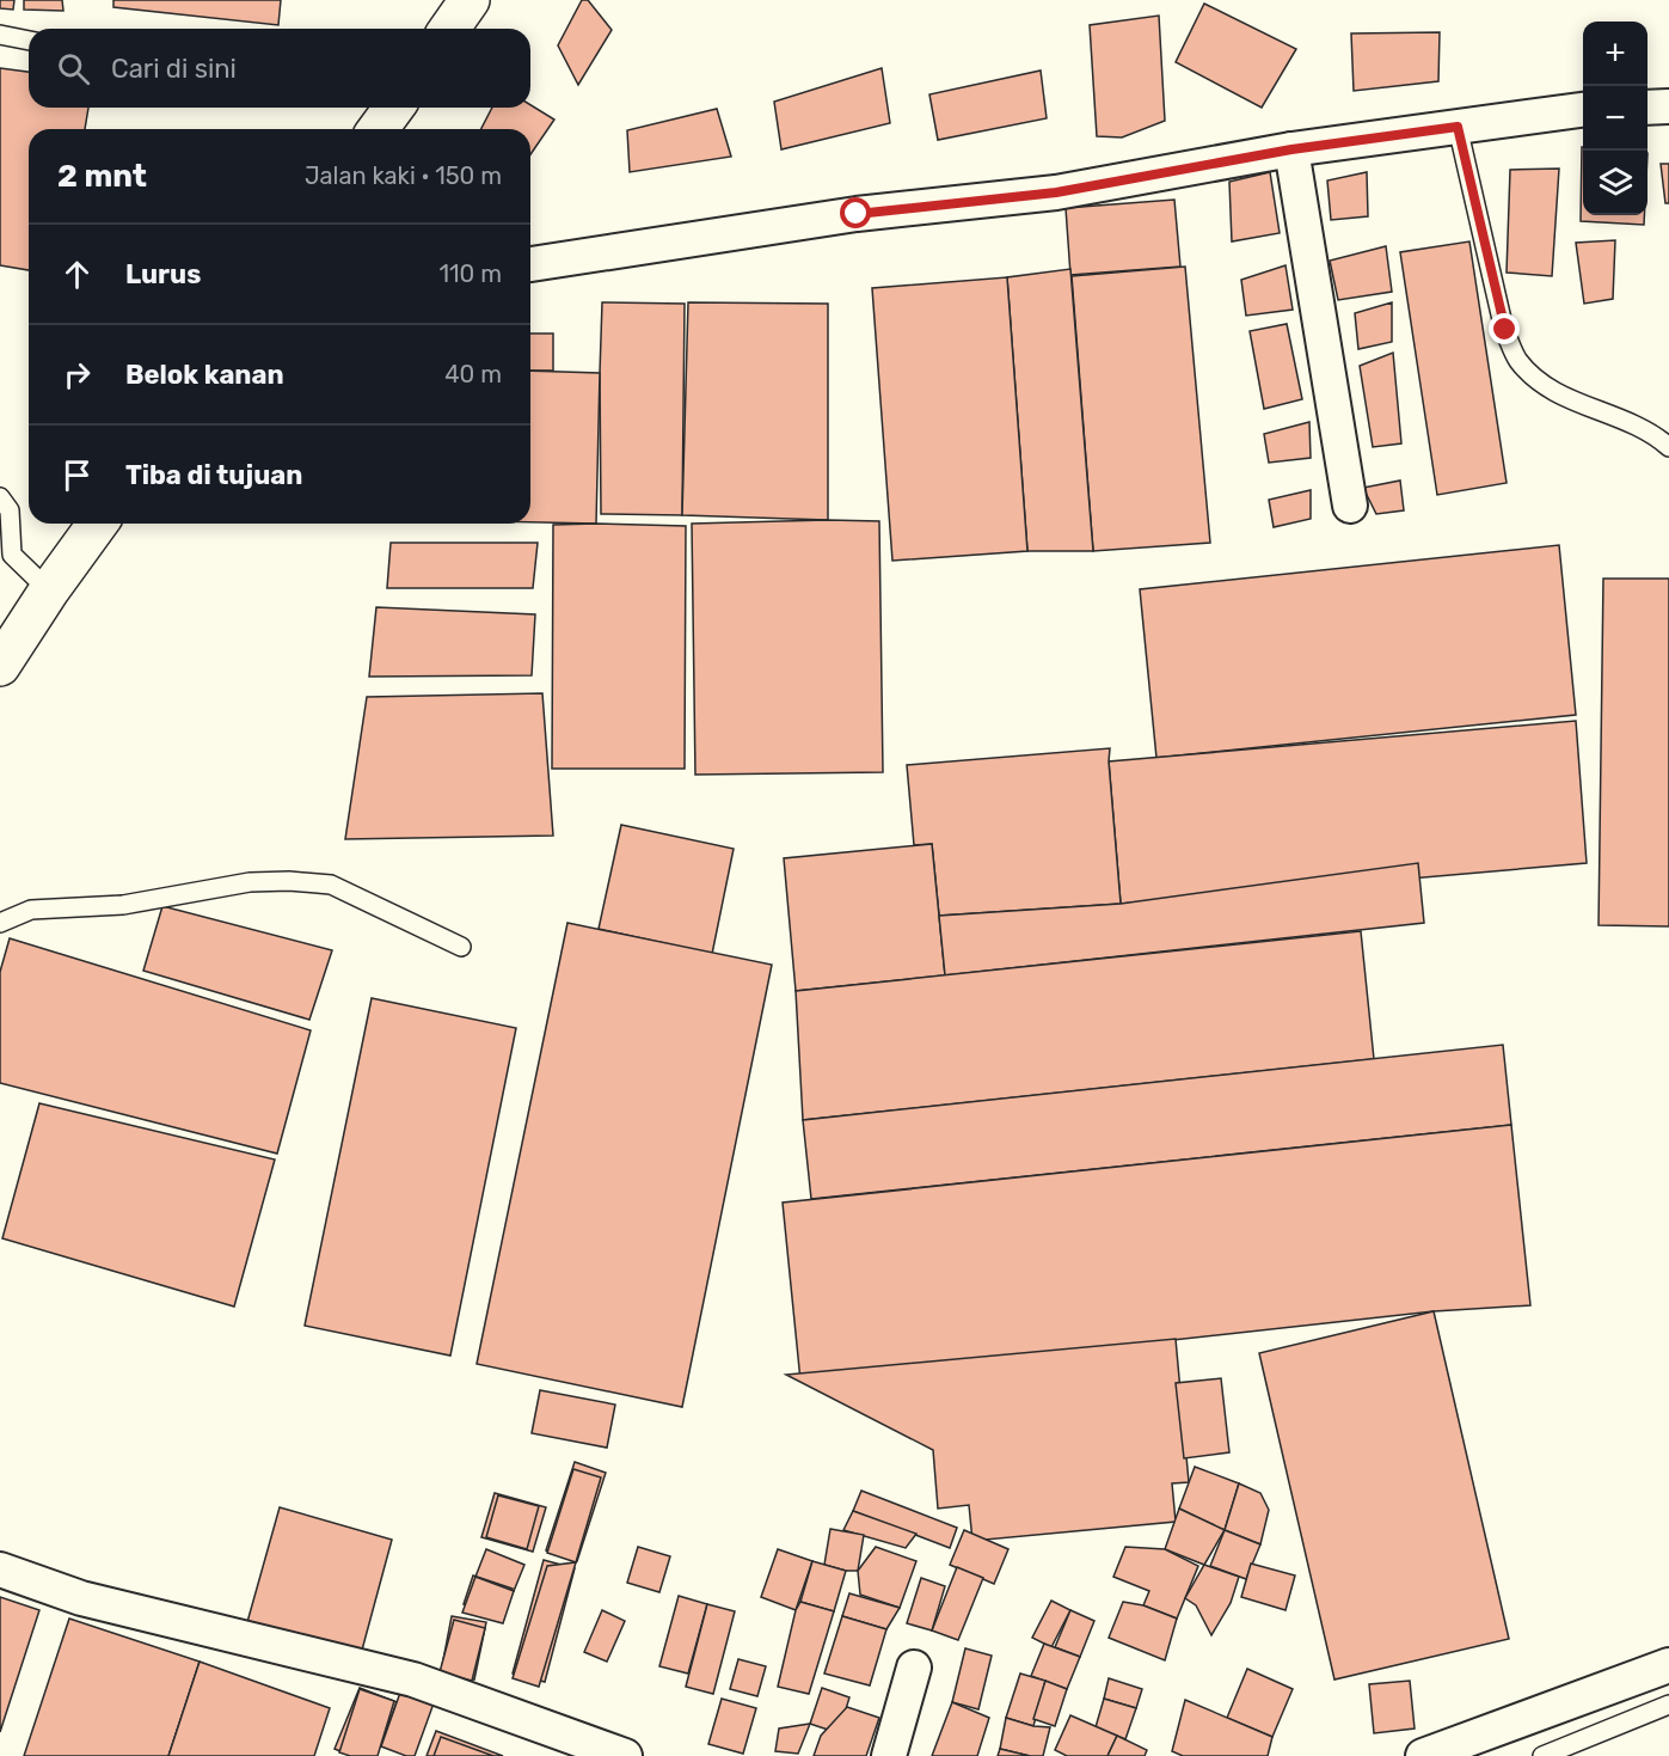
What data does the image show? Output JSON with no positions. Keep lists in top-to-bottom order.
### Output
{
  "page": {
    "map_buttons": ["+", "−"],
    "search": "Cari di sini",
    "heading": ["2 mnt", "Jalan kaki · 150 m"],
    "list": [
      ["Lurus", "110 m"],
      ["Belok kanan", "40 m"],
      "Tiba di tujuan"
    ]
  }
}
